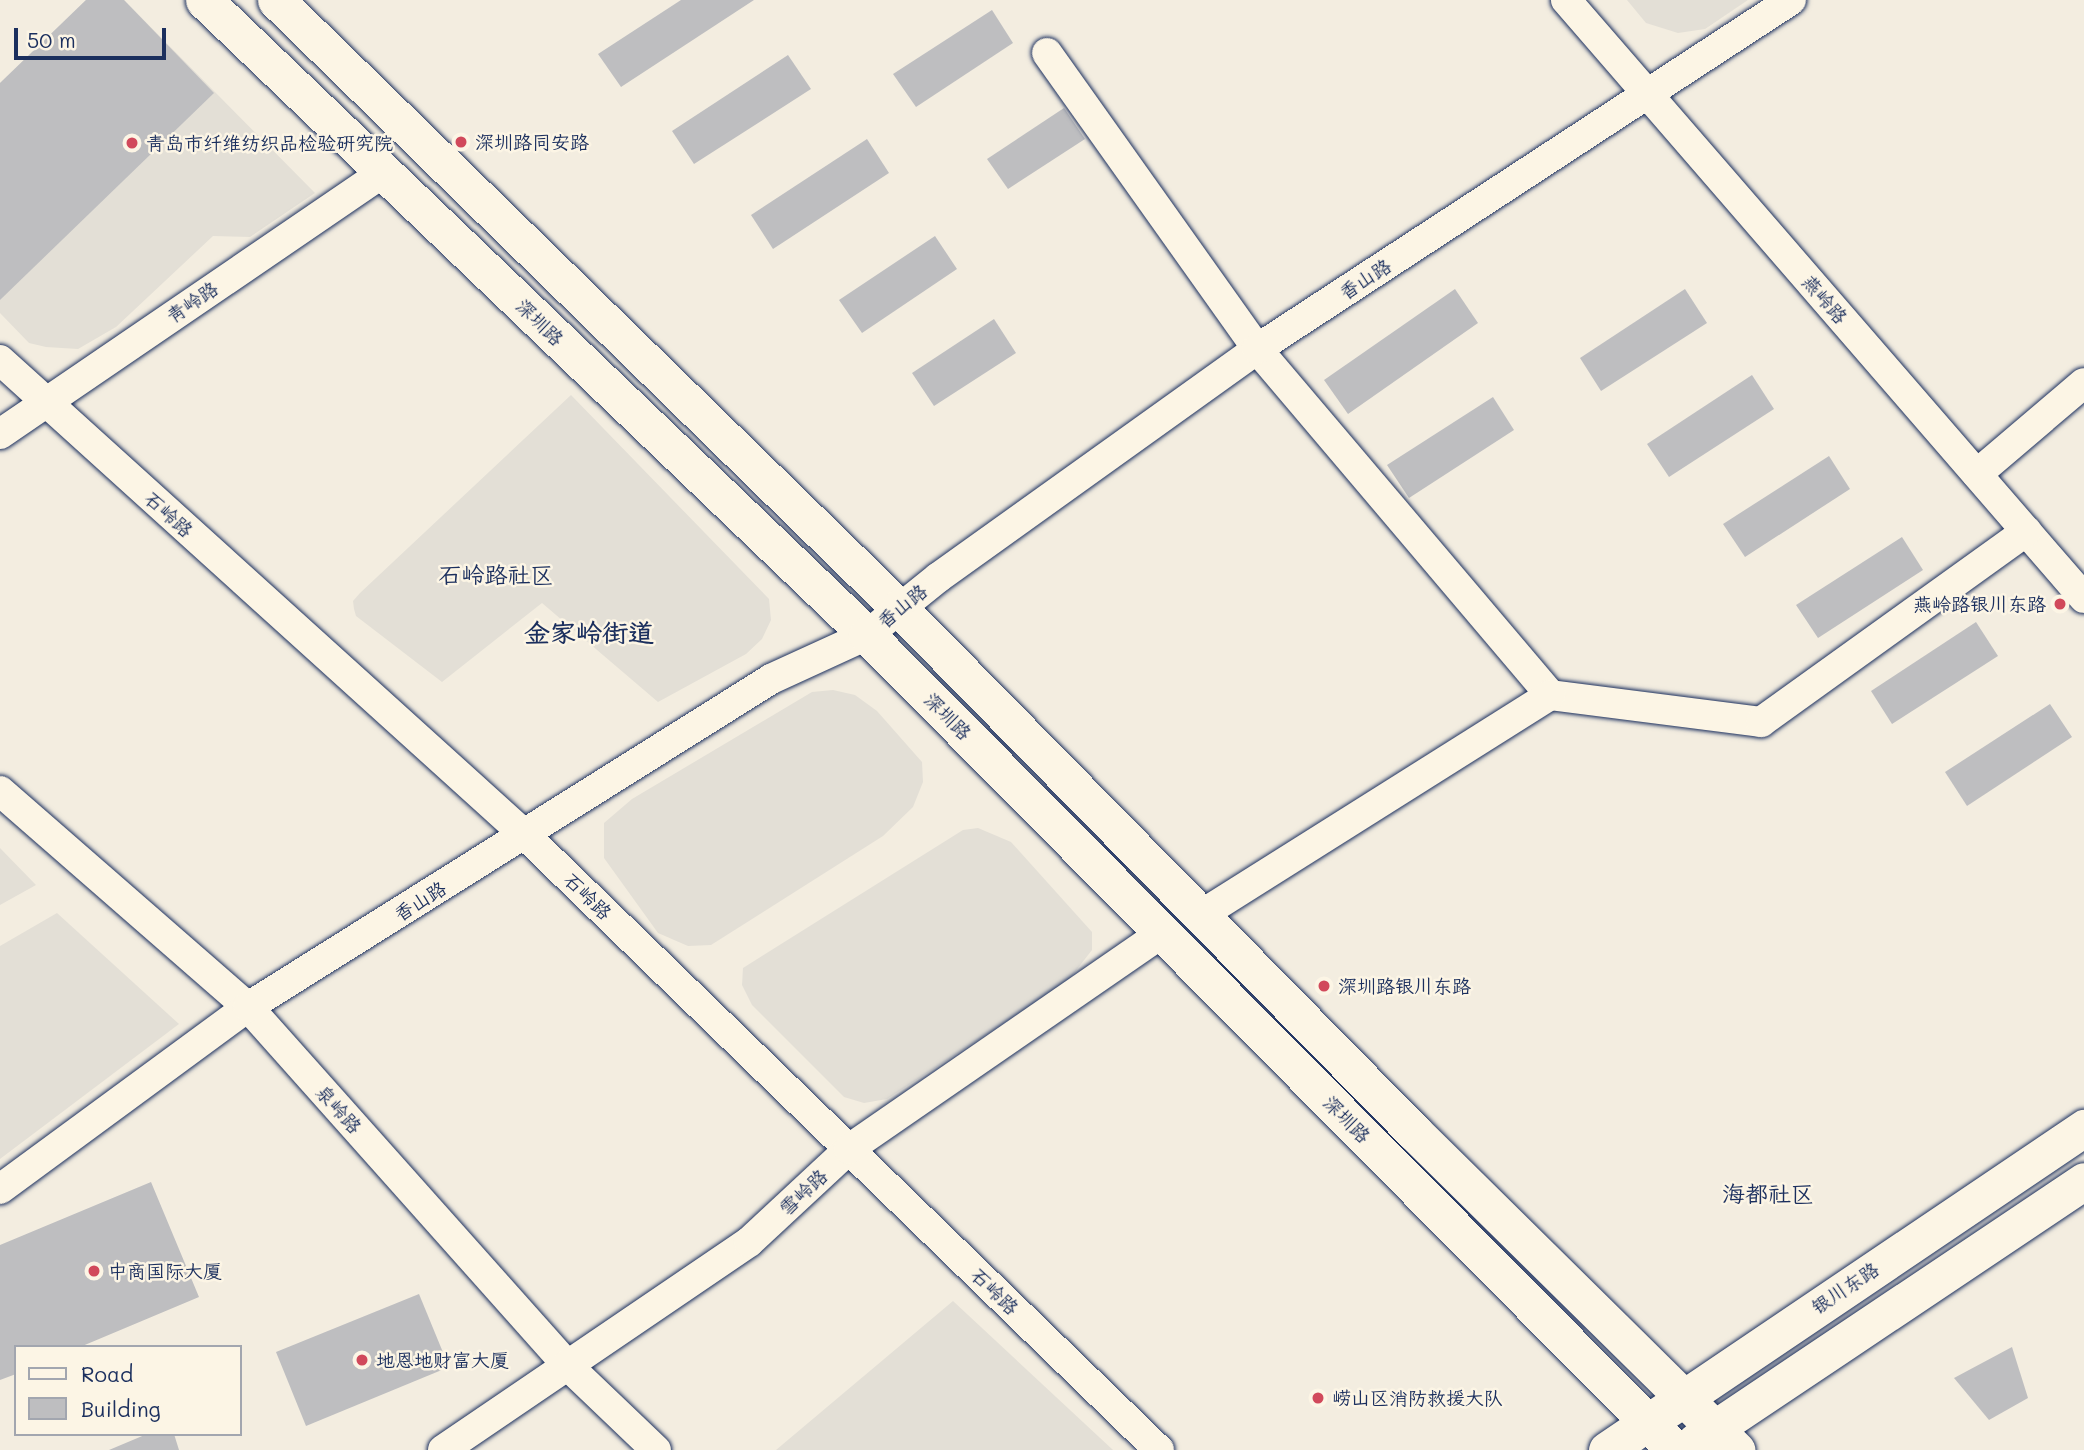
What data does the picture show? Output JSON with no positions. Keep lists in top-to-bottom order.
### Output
{
  "streets": {
    "main road": ["深圳路", "银川东路"],
    "street": [
      "香山路",
      "燕岭路",
      "青岭路",
      "石岭路",
      "泉岭路",
      "雪岭路"
    ]
  },
  "crossings": [
    ["香山路", "燕岭路"],
    ["香山路", "深圳路"],
    ["香山路", "石岭路"],
    ["香山路", "泉岭路"],
    ["青岭路", "深圳路"],
    ["青岭路", "石岭路"],
    ["深圳路", "雪岭路"],
    ["深圳路", "银川东路"],
    ["石岭路", "雪岭路"],
    ["泉岭路", "雪岭路"]
  ],
  "districts": ["石岭路社区", "金家岭街道", "海都社区"],
  "places": [
    "深圳路同安路",
    "青岛市纤维纺织品检验研究院",
    "燕岭路银川东路",
    "深圳路银川东路",
    "中商国际大厦",
    "地恩地财富大厦",
    "崂山区消防救援大队"
  ],
  "legend": ["Road", "Building"],
  "scale_bar": "50 m"
}
